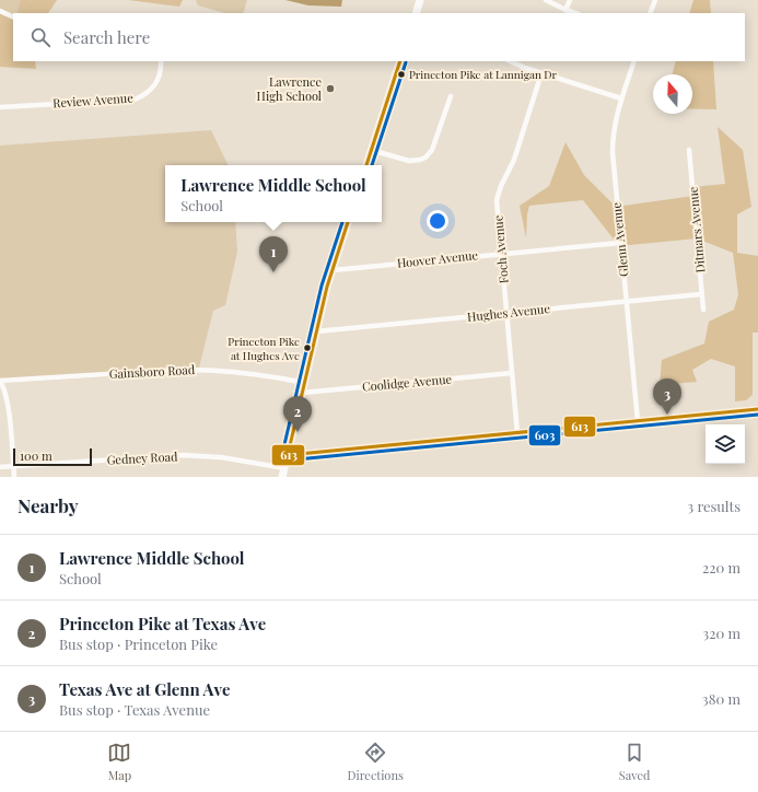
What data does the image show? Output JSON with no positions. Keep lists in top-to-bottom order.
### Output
{
  "streets": {
    "street": [
      "Review Avenue",
      "Ditmars Avenue",
      "Glenn Avenue",
      "Foch Avenue",
      "Hoover Avenue",
      "Hughes Avenue",
      "Gainsboro Road",
      "Coolidge Avenue",
      "Gedney Road"
    ]
  },
  "crossings": [
    ["Ditmars Avenue", "Hughes Avenue"],
    ["Glenn Avenue", "Hoover Avenue"],
    ["Glenn Avenue", "Hughes Avenue"],
    ["Foch Avenue", "Hoover Avenue"],
    ["Foch Avenue", "Hughes Avenue"],
    ["Foch Avenue", "Coolidge Avenue"]
  ],
  "places": ["Princeton Pike at Lannigan Dr", "Lawrence High School", "Princeton Pike at Hughes Ave"],
  "lines": ["transit line 613", "transit line 603"],
  "scale_bar": "100 m",
  "north": "top",
  "page": {
    "search": "Search here",
    "popup": ["Lawrence Middle School", "School"],
    "pins": ["1", "3", "2"],
    "scale": "100 m",
    "heading": ["Nearby", "3 results"],
    "list": [
      {
        "mark": "1",
        "name": "Lawrence Middle School",
        "note": "School",
        "value": "220 m"
      },
      {
        "mark": "2",
        "name": "Princeton Pike at Texas Ave",
        "note": "Bus stop · Princeton Pike",
        "value": "320 m"
      },
      {
        "mark": "3",
        "name": "Texas Ave at Glenn Ave",
        "note": "Bus stop · Texas Avenue",
        "value": "380 m"
      }
    ],
    "nav": ["Map", "Directions", "Saved"]
  }
}
